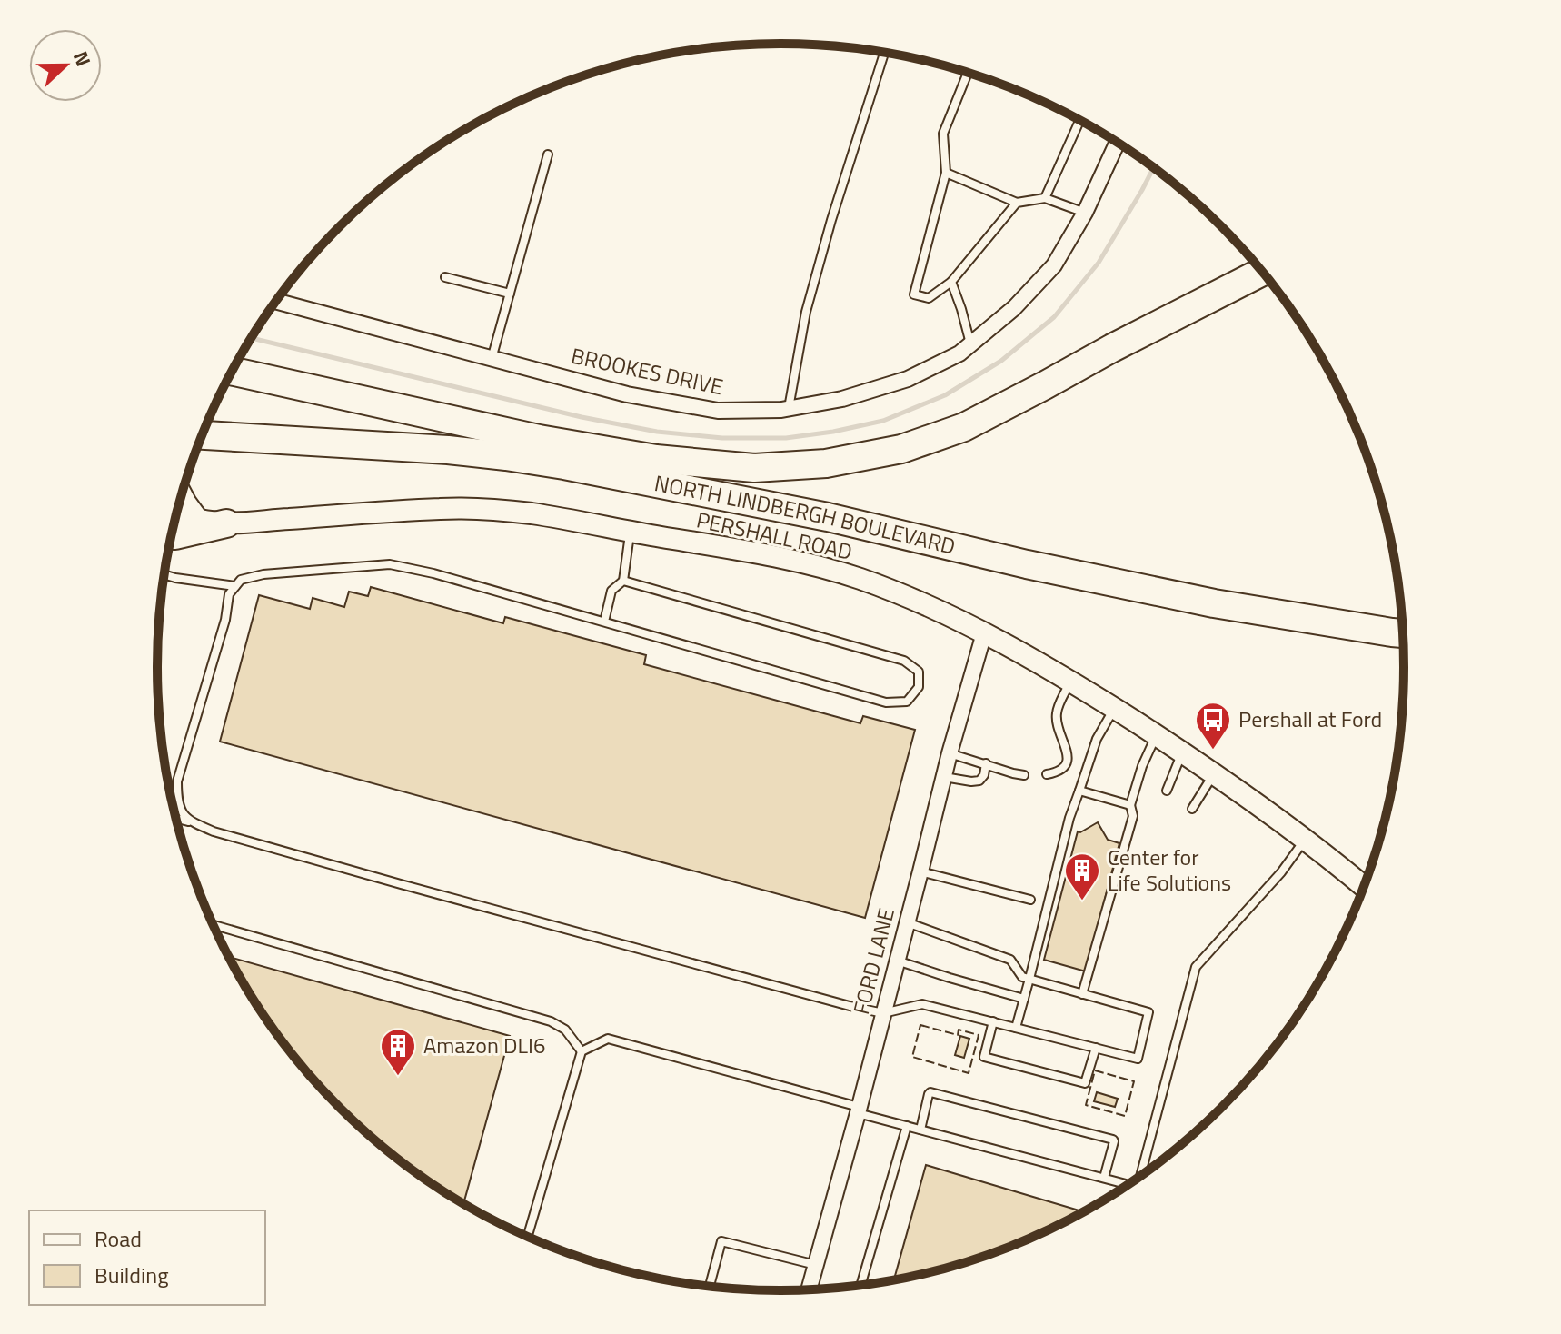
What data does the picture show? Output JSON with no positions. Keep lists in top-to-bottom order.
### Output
{
  "streets": {
    "highway": ["NORTH LINDBERGH BOULEVARD"],
    "street": ["BROOKES DRIVE", "PERSHALL ROAD", "FORD LANE"]
  },
  "crossings": [
    ["PERSHALL ROAD", "FORD LANE"]
  ],
  "places": {
    "bus stop": ["Pershall at Ford"],
    "building": ["Center for Life Solutions", "Amazon DLI6"]
  },
  "legend": ["Road", "Building"],
  "north": "right"
}
